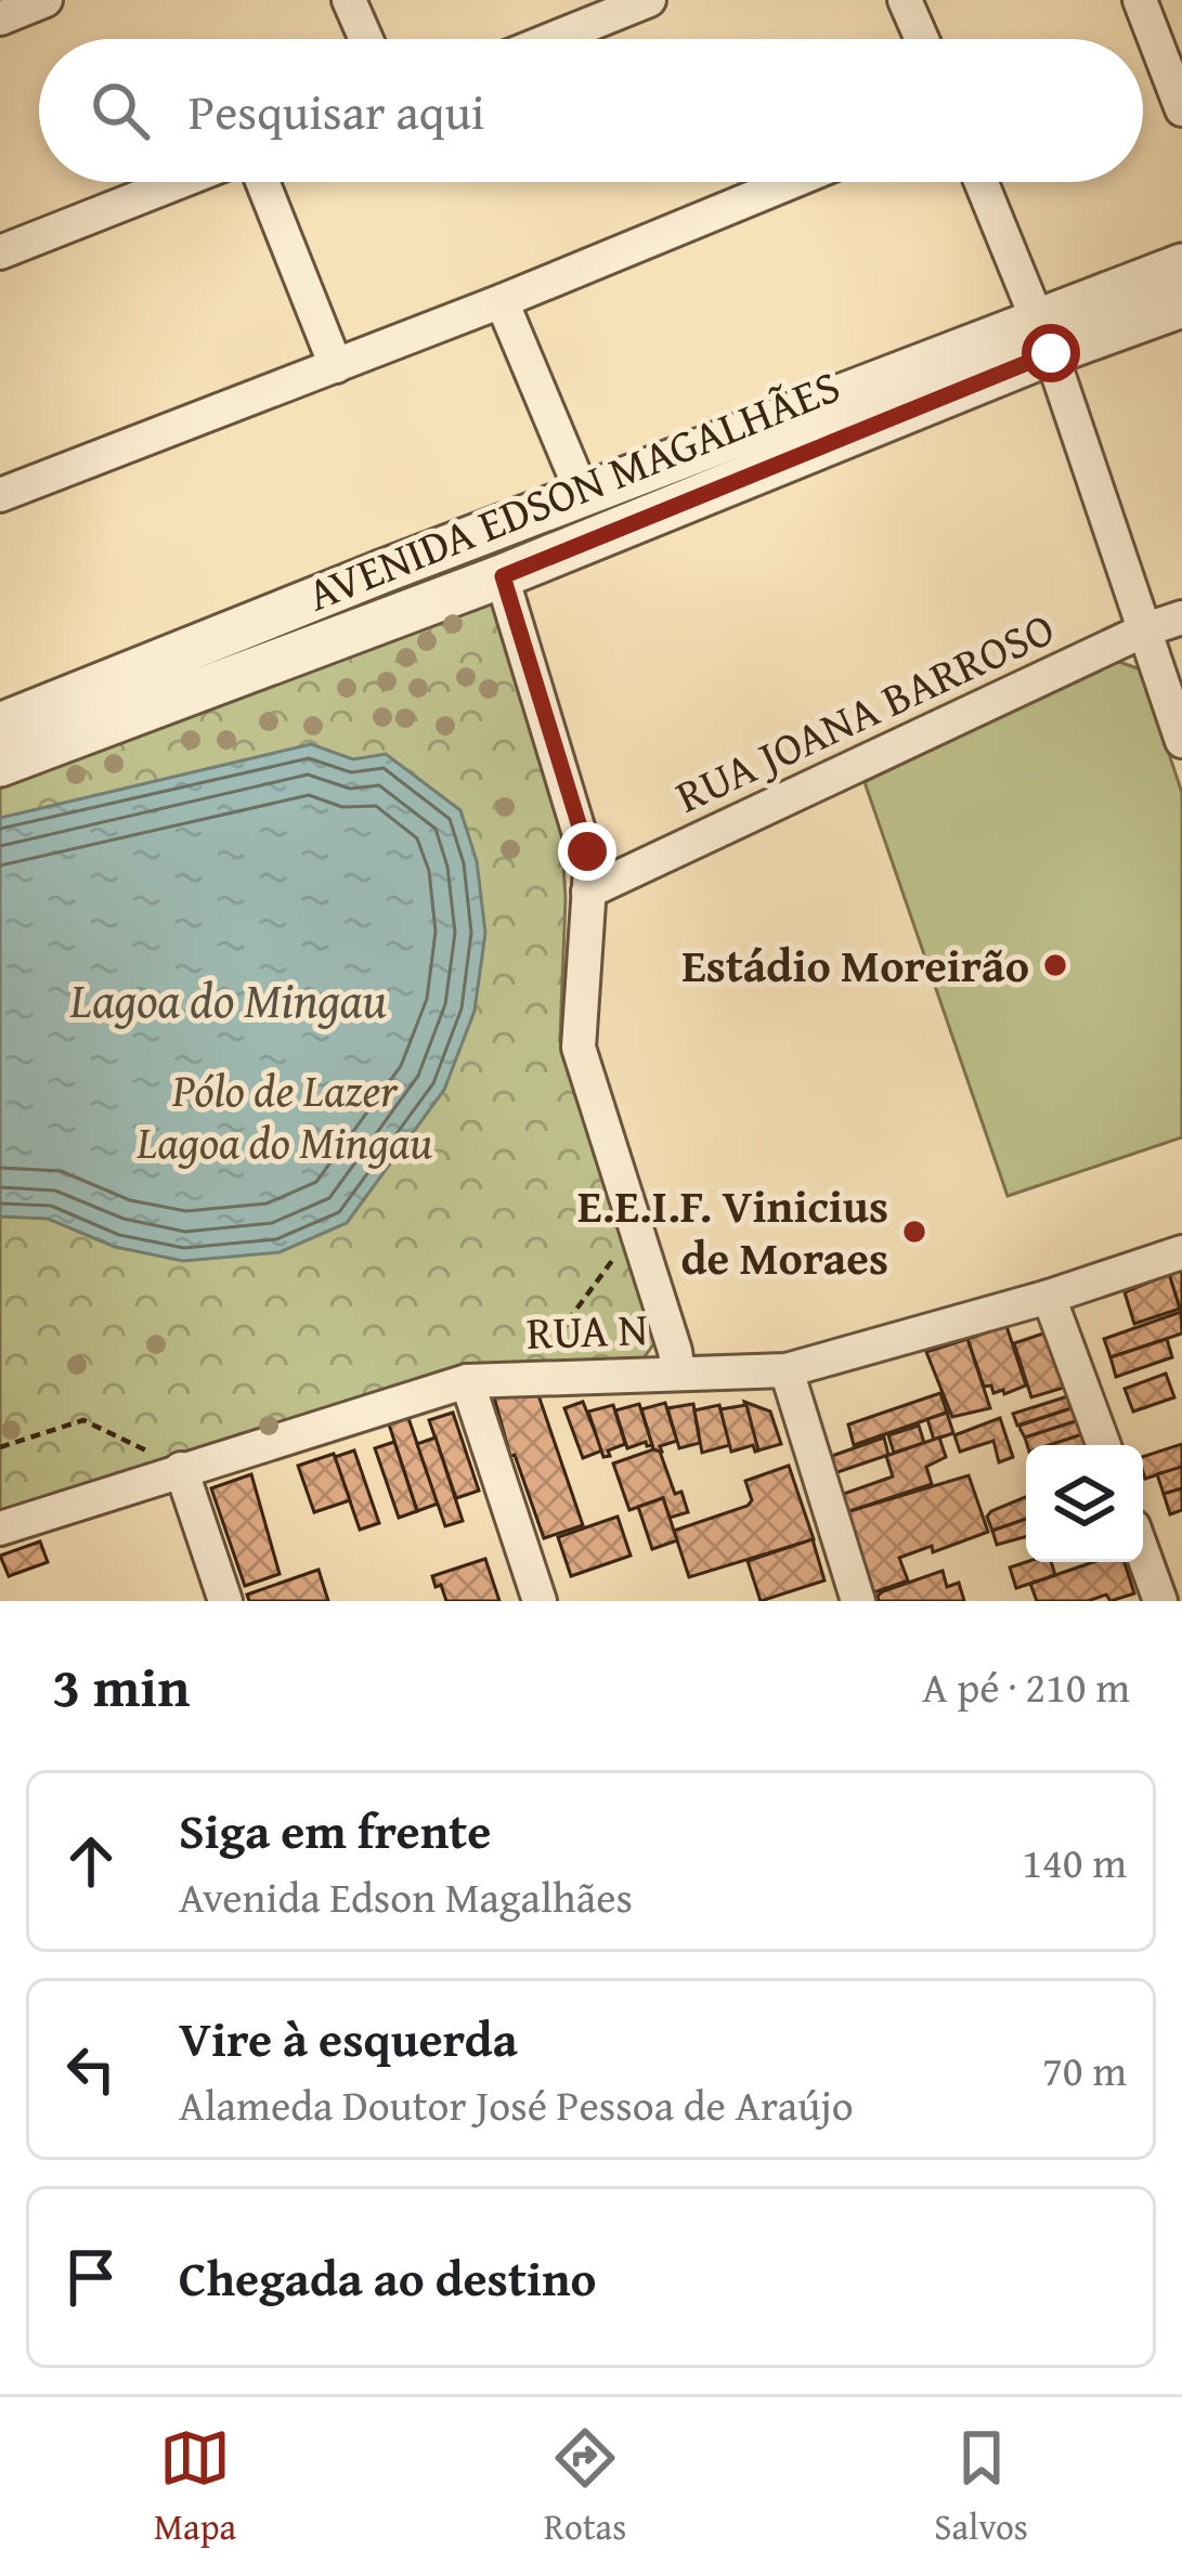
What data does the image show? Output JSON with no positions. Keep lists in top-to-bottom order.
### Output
{
  "streets": {
    "street": ["AVENIDA EDSON MAGALHÃES", "RUA JOANA BARROSO", "RUA N"]
  },
  "water": ["Lagoa do Mingau"],
  "parks": ["Pólo de Lazer Lagoa do Mingau"],
  "places": ["Estádio Moreirão", "E.E.I.F. Vinicius de Moraes"],
  "page": {
    "search": "Pesquisar aqui",
    "heading": ["3 min", "A pé · 210 m"],
    "list": [
      ["Siga em frente", "Avenida Edson Magalhães", "140 m"],
      ["Vire à esquerda", "Alameda Doutor José Pessoa de Araújo", "70 m"],
      "Chegada ao destino"
    ],
    "nav": ["Mapa", "Rotas", "Salvos"]
  }
}
